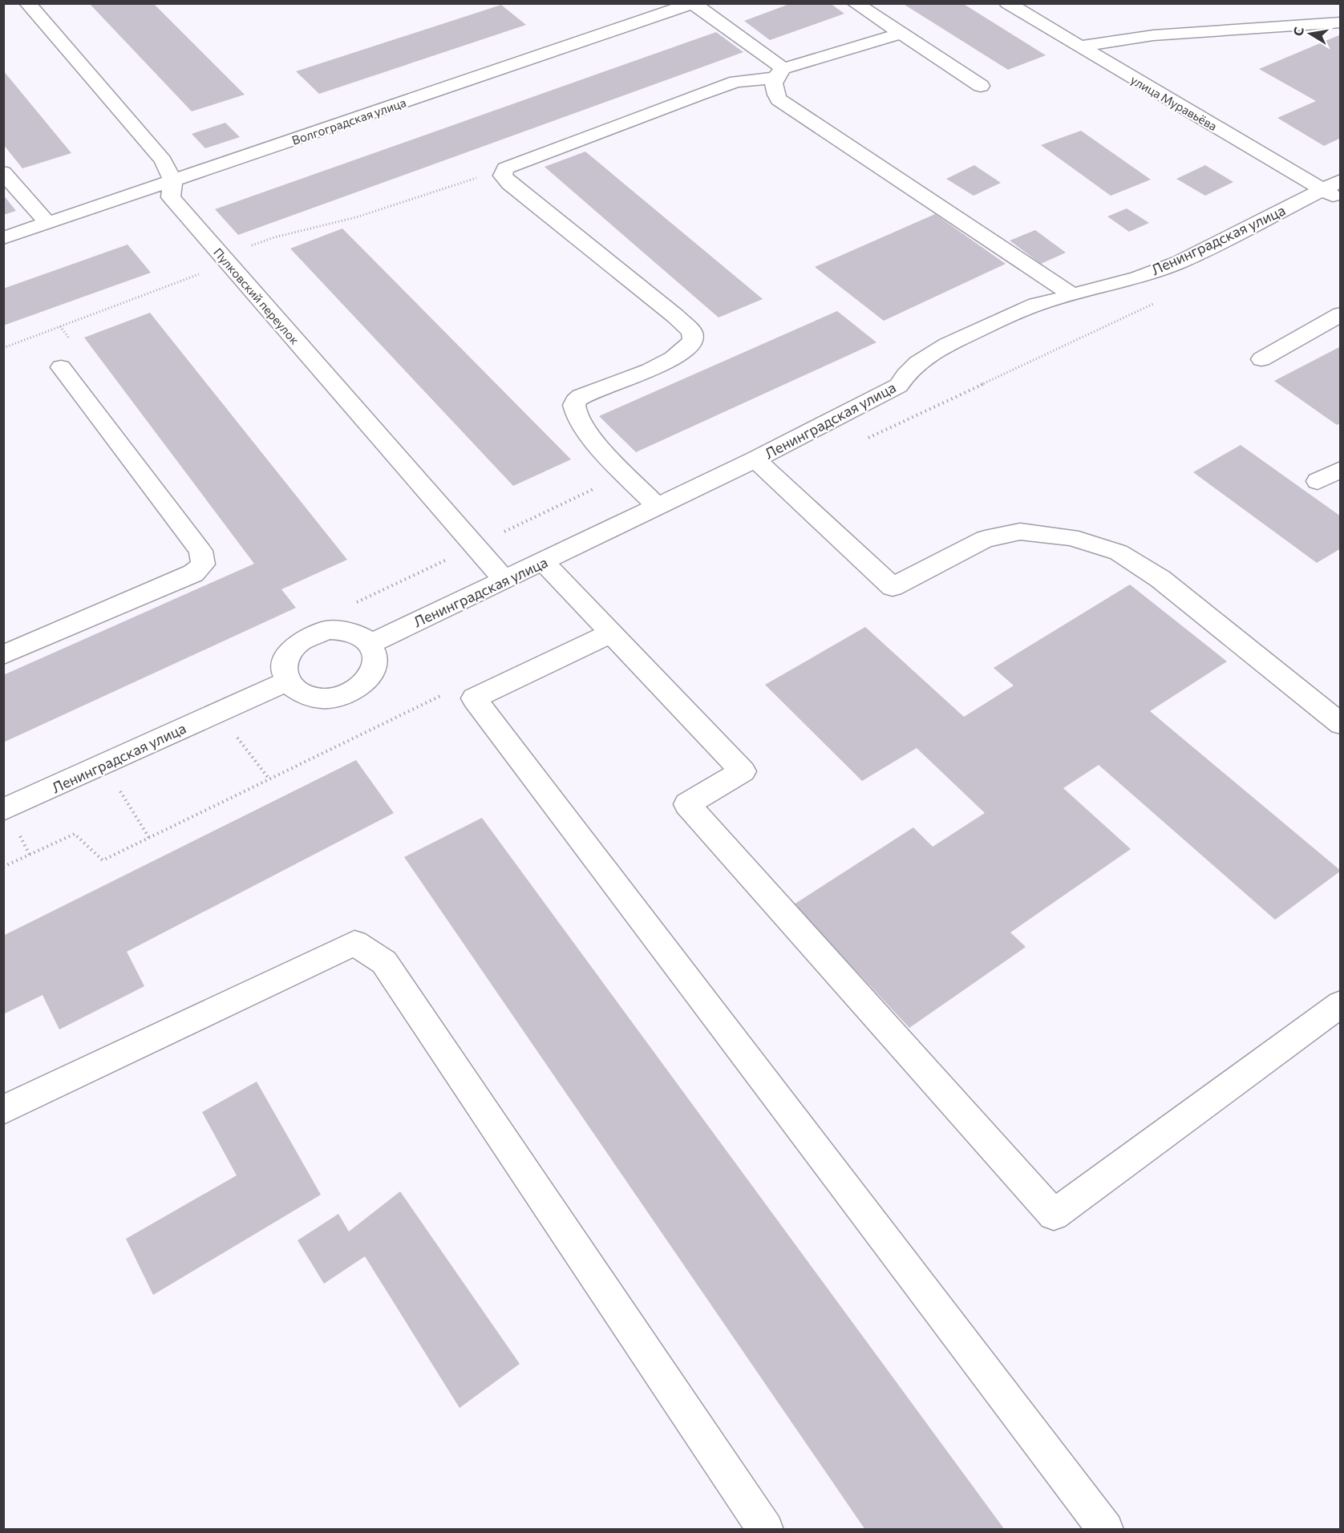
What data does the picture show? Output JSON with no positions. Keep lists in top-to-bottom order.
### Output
{
  "streets": {
    "street": [
      "улица Муравьёва",
      "Волгоградская улица",
      "Ленинградская улица",
      "Пулковский переулок"
    ]
  },
  "crossings": [
    ["улица Муравьёва", "Ленинградская улица"],
    ["Волгоградская улица", "Пулковский переулок"],
    ["Ленинградская улица", "Пулковский переулок"]
  ],
  "north": "left"
}
